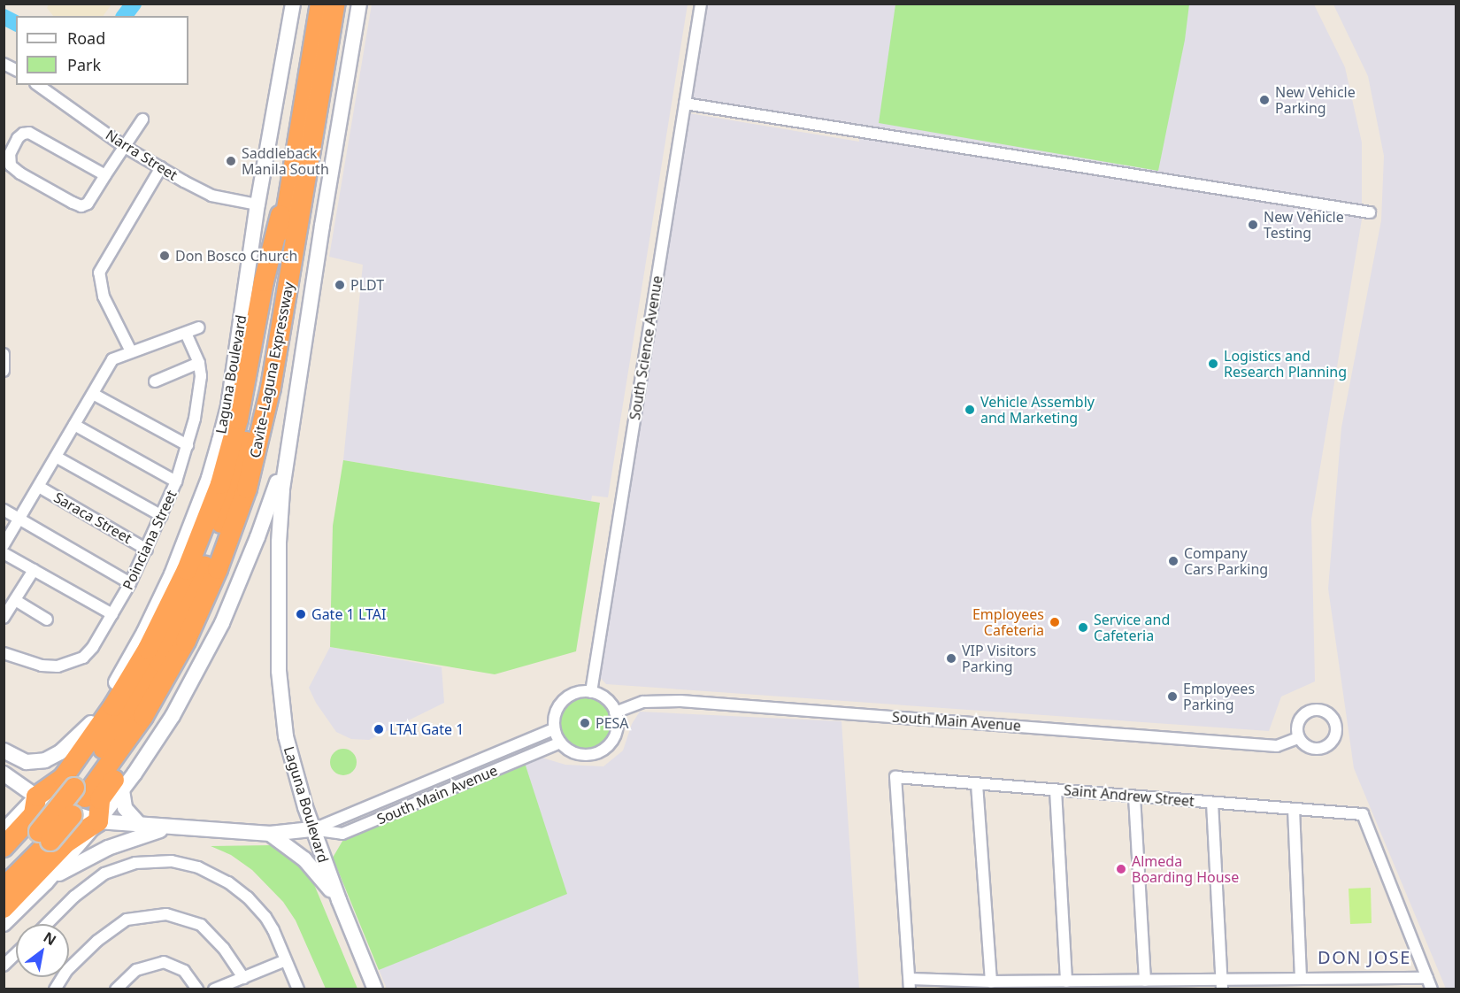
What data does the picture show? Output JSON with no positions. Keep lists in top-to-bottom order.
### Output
{
  "streets": {
    "highway": ["Cavite–Laguna Expressway"],
    "main road": ["Laguna Boulevard"],
    "street": [
      "Narra Street",
      "South Science Avenue",
      "Saraca Street",
      "Poinciana Street",
      "South Main Avenue",
      "Saint Andrew Street"
    ]
  },
  "crossings": [
    ["Narra Street", "Laguna Boulevard"],
    ["South Science Avenue", "South Main Avenue"],
    ["Laguna Boulevard", "South Main Avenue"],
    ["Saraca Street", "Poinciana Street"]
  ],
  "districts": ["DON JOSE"],
  "places": [
    "New Vehicle Parking",
    "Saddleback Manila South",
    "New Vehicle Testing",
    "Don Bosco Church",
    "PLDT",
    "Logistics and Research Planning",
    "Vehicle Assembly and Marketing",
    "Company Cars Parking",
    "Gate 1 LTAI",
    "Employees Cafeteria",
    "Service and Cafeteria",
    "VIP Visitors Parking",
    "Employees Parking",
    "PESA",
    "LTAI Gate 1",
    "Almeda Boarding House"
  ],
  "legend": ["Road", "Park"],
  "north": "top right"
}
